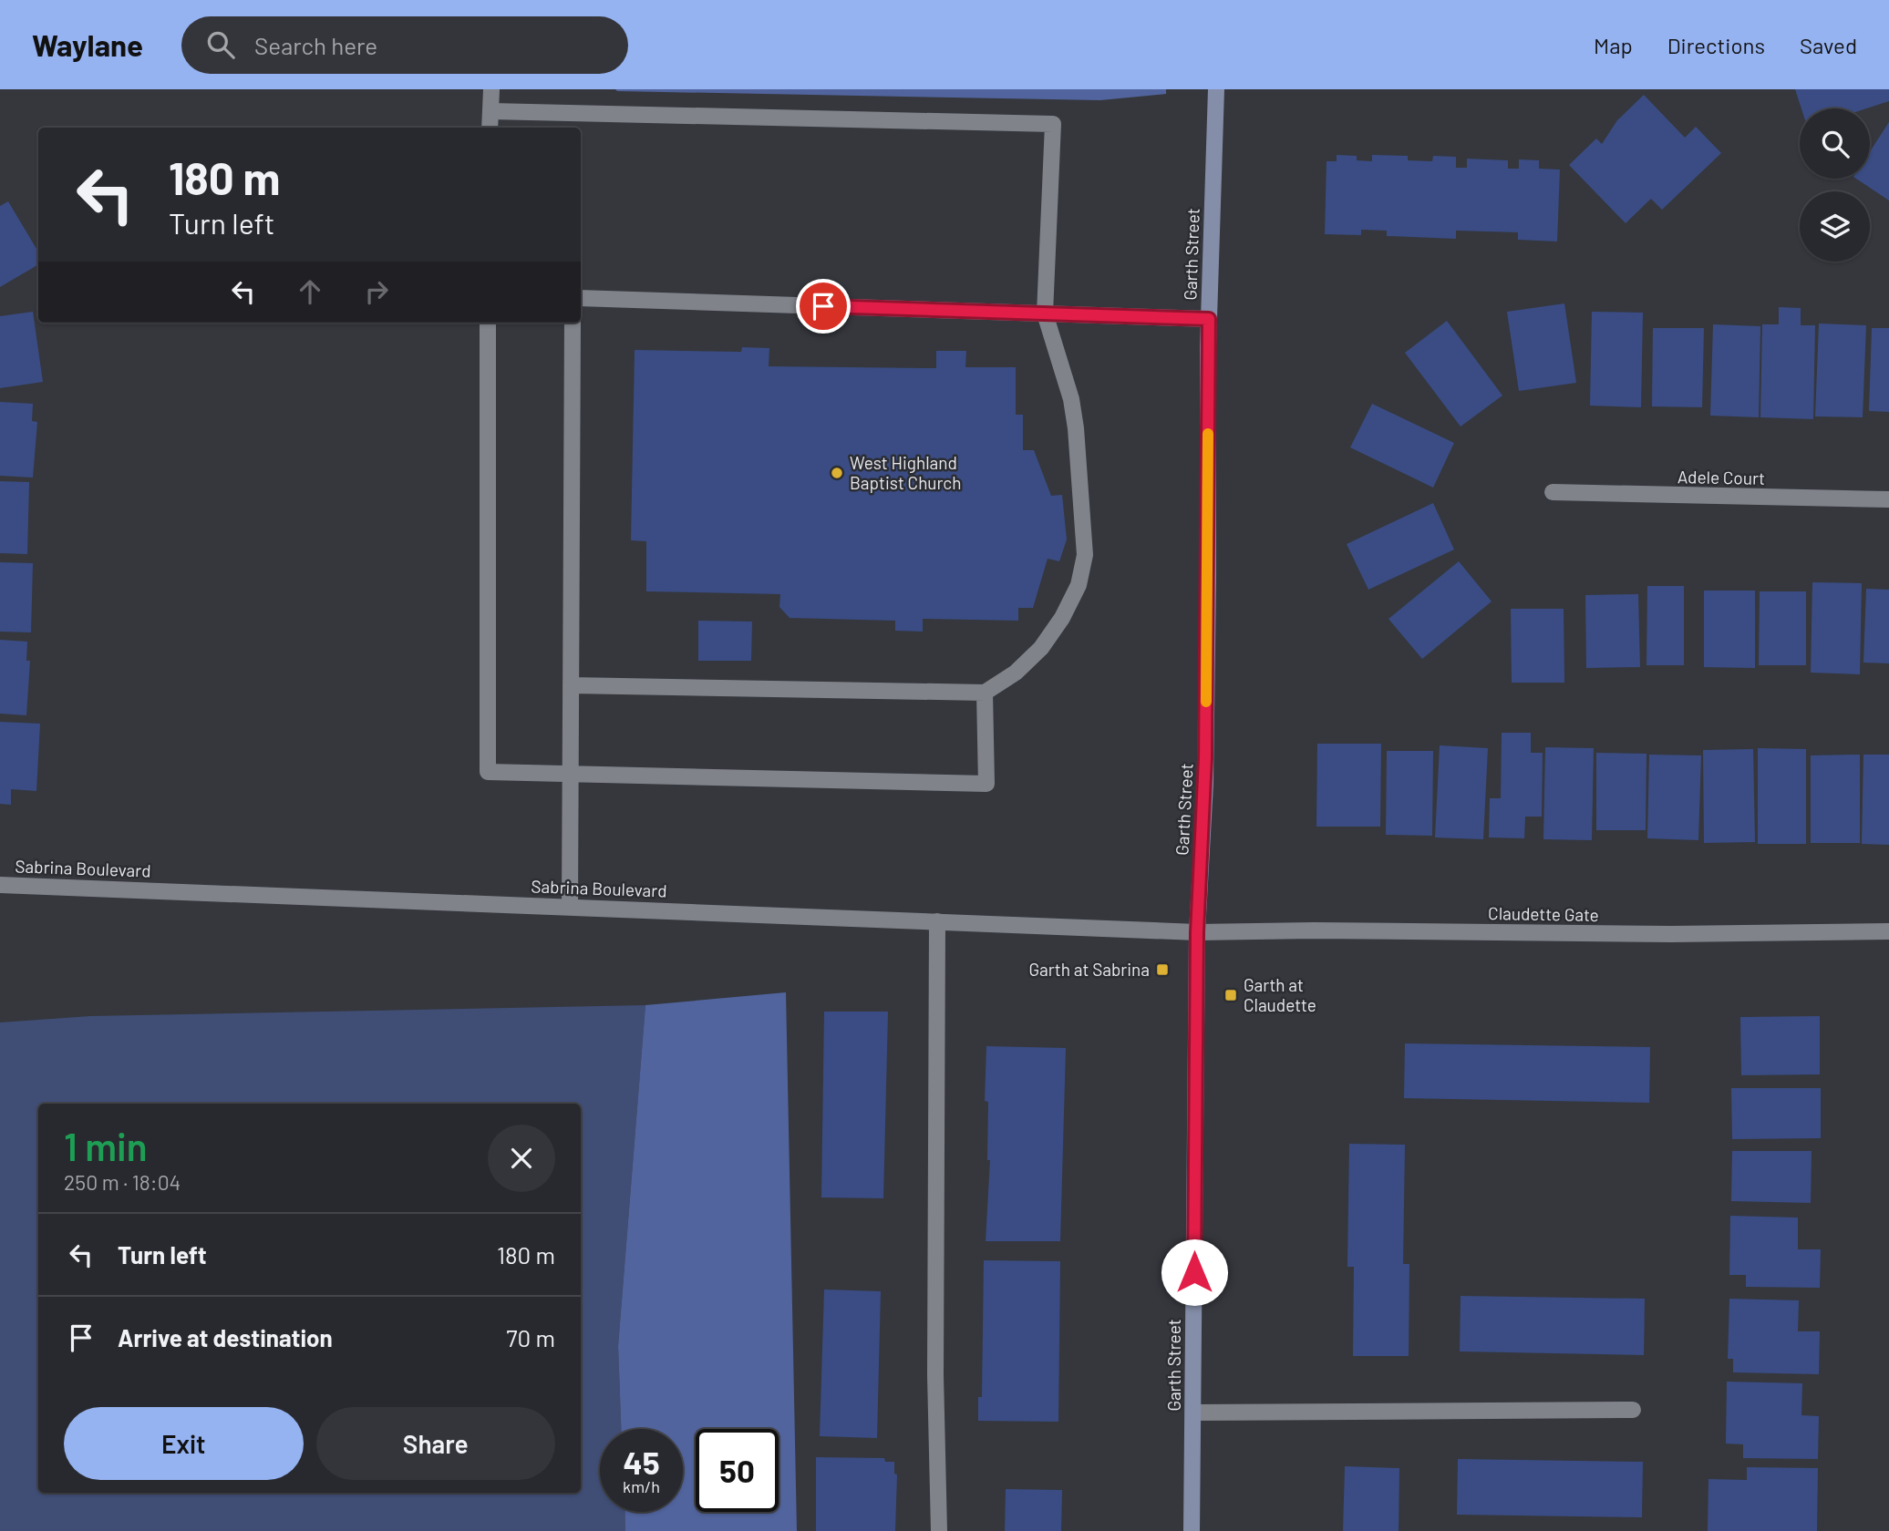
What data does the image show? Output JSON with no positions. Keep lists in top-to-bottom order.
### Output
{
  "streets": {
    "main road": ["Garth Street"],
    "street": ["Adele Court", "Sabrina Boulevard", "Claudette Gate"]
  },
  "crossings": [
    ["Garth Street", "Sabrina Boulevard"],
    ["Garth Street", "Claudette Gate"],
    ["Sabrina Boulevard", "Claudette Gate"]
  ],
  "places": {
    "other": ["West Highland Baptist Church"],
    "transit": ["Garth at Sabrina", "Garth at Claudette"]
  },
  "page": {
    "header": "Waylane",
    "search": "Search here",
    "nav": ["Map", "Directions", "Saved"],
    "turn": ["180 m", "Turn left"],
    "heading": ["1 min", "250 m · 18:04"],
    "list": [
      {
        "name": "Turn left",
        "value": "180 m"
      },
      {
        "name": "Arrive at destination",
        "value": "70 m"
      }
    ],
    "buttons": ["Exit", "Share"],
    "speed": "45 km/h",
    "limit": "50"
  }
}
